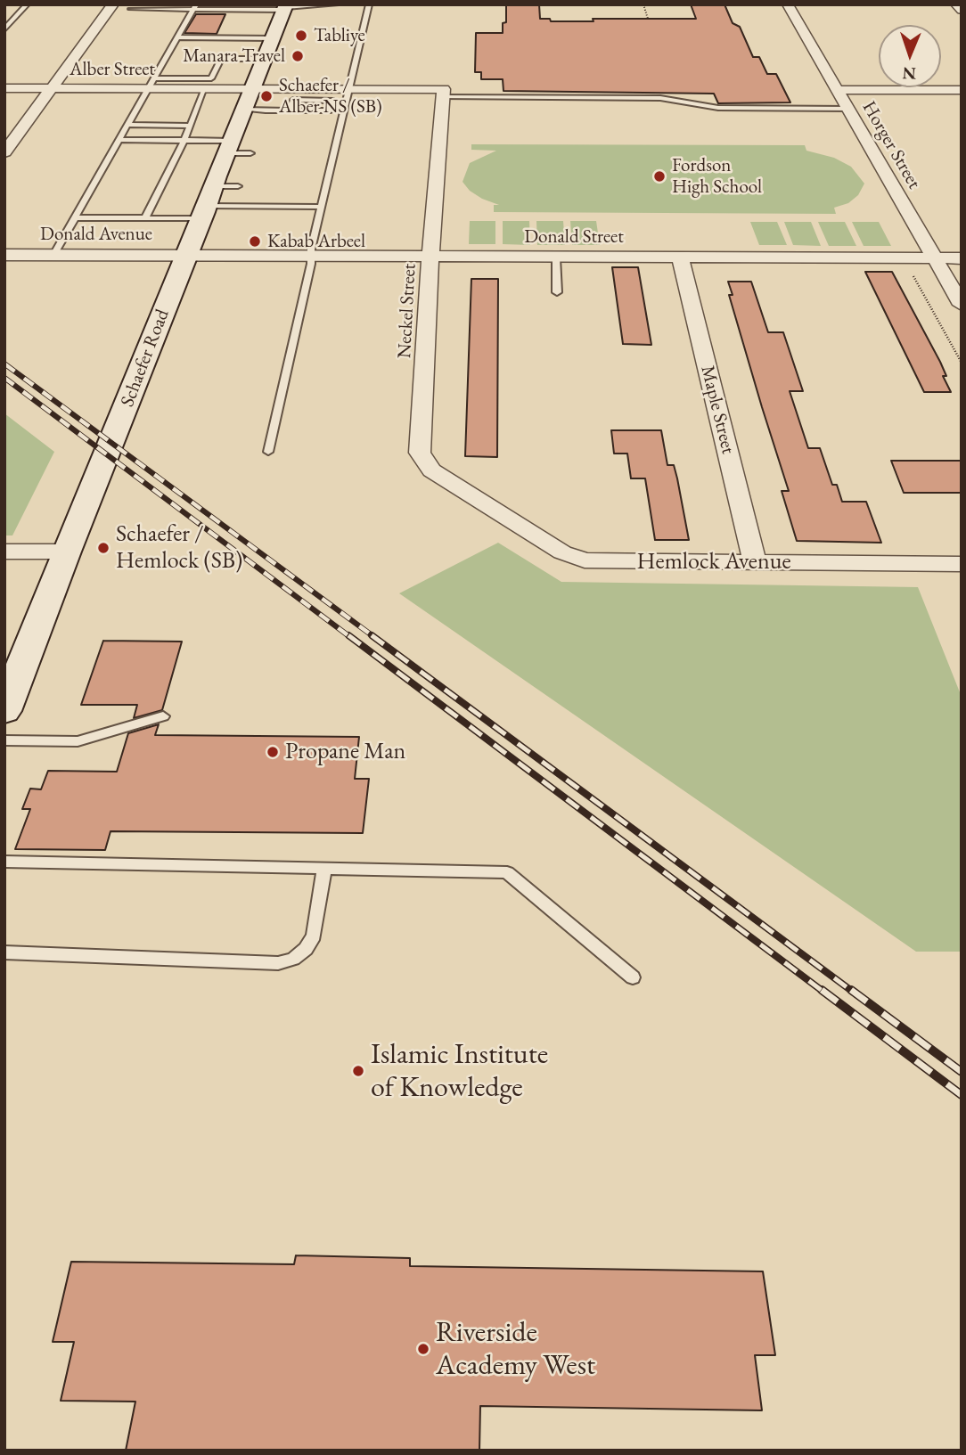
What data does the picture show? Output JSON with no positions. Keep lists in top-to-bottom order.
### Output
{
  "streets": {
    "main road": ["Schaefer Road"],
    "street": [
      "Alber Street",
      "Horger Street",
      "Donald Avenue",
      "Donald Street",
      "Neckel Street",
      "Maple Street",
      "Hemlock Avenue"
    ]
  },
  "crossings": [
    ["Alber Street", "Neckel Street"],
    ["Alber Street", "Schaefer Road"],
    ["Horger Street", "Donald Street"],
    ["Donald Avenue", "Donald Street"],
    ["Donald Avenue", "Schaefer Road"],
    ["Donald Street", "Neckel Street"],
    ["Donald Street", "Schaefer Road"],
    ["Donald Street", "Maple Street"],
    ["Neckel Street", "Hemlock Avenue"],
    ["Maple Street", "Hemlock Avenue"]
  ],
  "places": [
    "Tabliye",
    "Manara Travel",
    "Schaefer / Alber NS (SB)",
    "Fordson High School",
    "Kabab Arbeel",
    "Schaefer / Hemlock (SB)",
    "Propane Man",
    "Islamic Institute of Knowledge",
    "Riverside Academy West"
  ],
  "north": "bottom"
}
